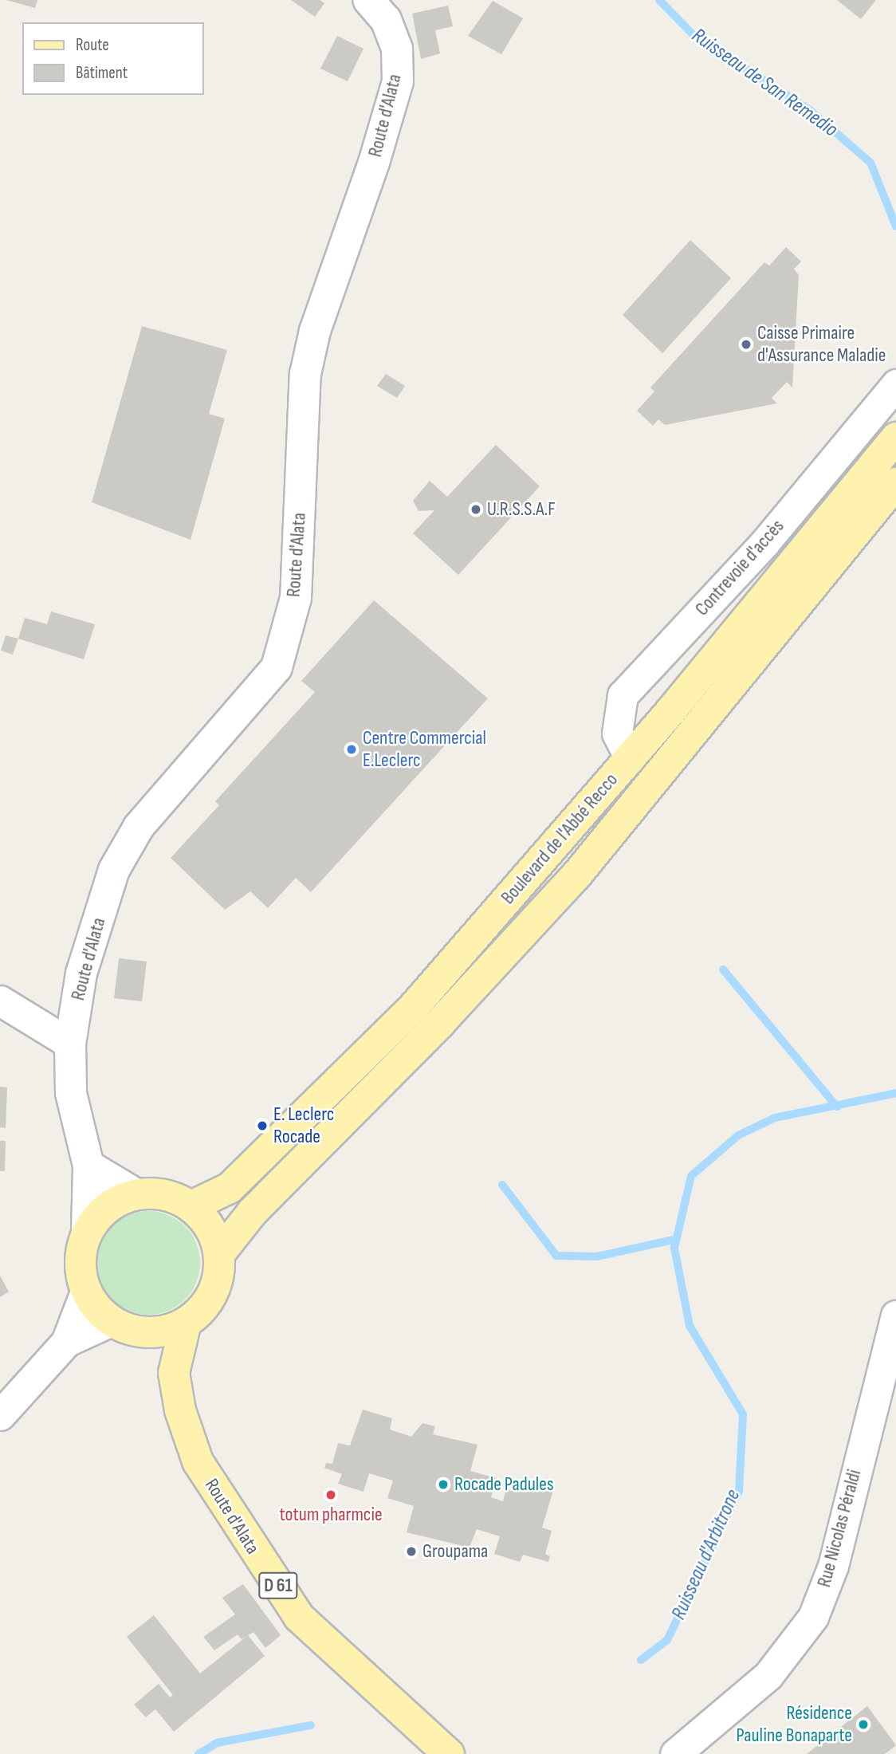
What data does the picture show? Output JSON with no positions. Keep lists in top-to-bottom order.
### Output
{
  "streets": {
    "main road": ["Route d'Alata", "Boulevard de l'Abbé Recco", "D 61"],
    "street": ["Contrevoie d'accès", "Rue Nicolas Péraldi"]
  },
  "crossings": [
    ["Route d'Alata", "Boulevard de l'Abbé Recco"],
    ["Contrevoie d'accès", "Boulevard de l'Abbé Recco"]
  ],
  "water": ["Ruisseau de San Remedio", "Ruisseau d'Arbitrone"],
  "places": [
    "Caisse Primaire d'Assurance Maladie",
    "U.R.S.S.A.F",
    "Centre Commercial E.Leclerc",
    "E. Leclerc Rocade",
    "Rocade Padules",
    "totum pharmcie",
    "Groupama",
    "Résidence Pauline Bonaparte"
  ],
  "legend": ["Route", "Bâtiment"]
}
